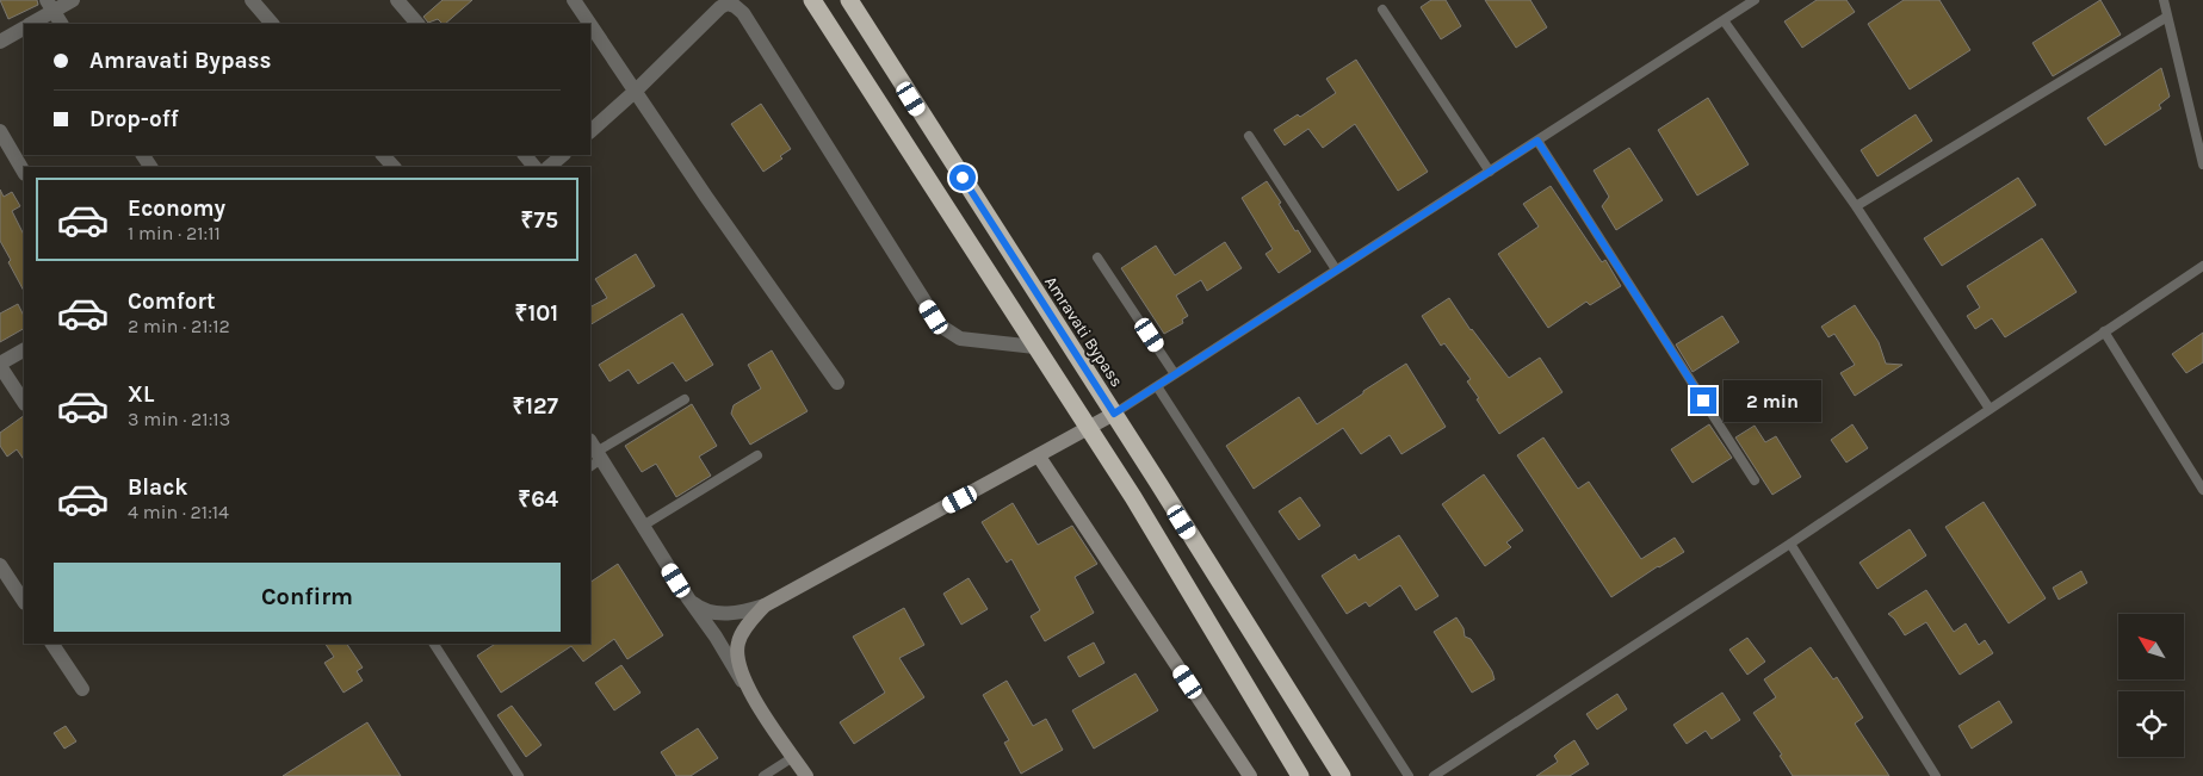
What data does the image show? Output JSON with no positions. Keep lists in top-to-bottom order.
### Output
{
  "streets": {
    "highway": ["Amravati Bypass"]
  },
  "north": "top left",
  "page": {
    "banner": ["Amravati Bypass", "Drop-off"],
    "list": [
      {
        "name": "Economy",
        "note": "1 min · 21:11",
        "value": "₹75"
      },
      {
        "name": "Comfort",
        "note": "2 min · 21:12",
        "value": "₹101"
      },
      {
        "name": "XL",
        "note": "3 min · 21:13",
        "value": "₹127"
      },
      {
        "name": "Black",
        "note": "4 min · 21:14",
        "value": "₹64"
      }
    ],
    "bubble": "2 min",
    "buttons": "Confirm"
  }
}
